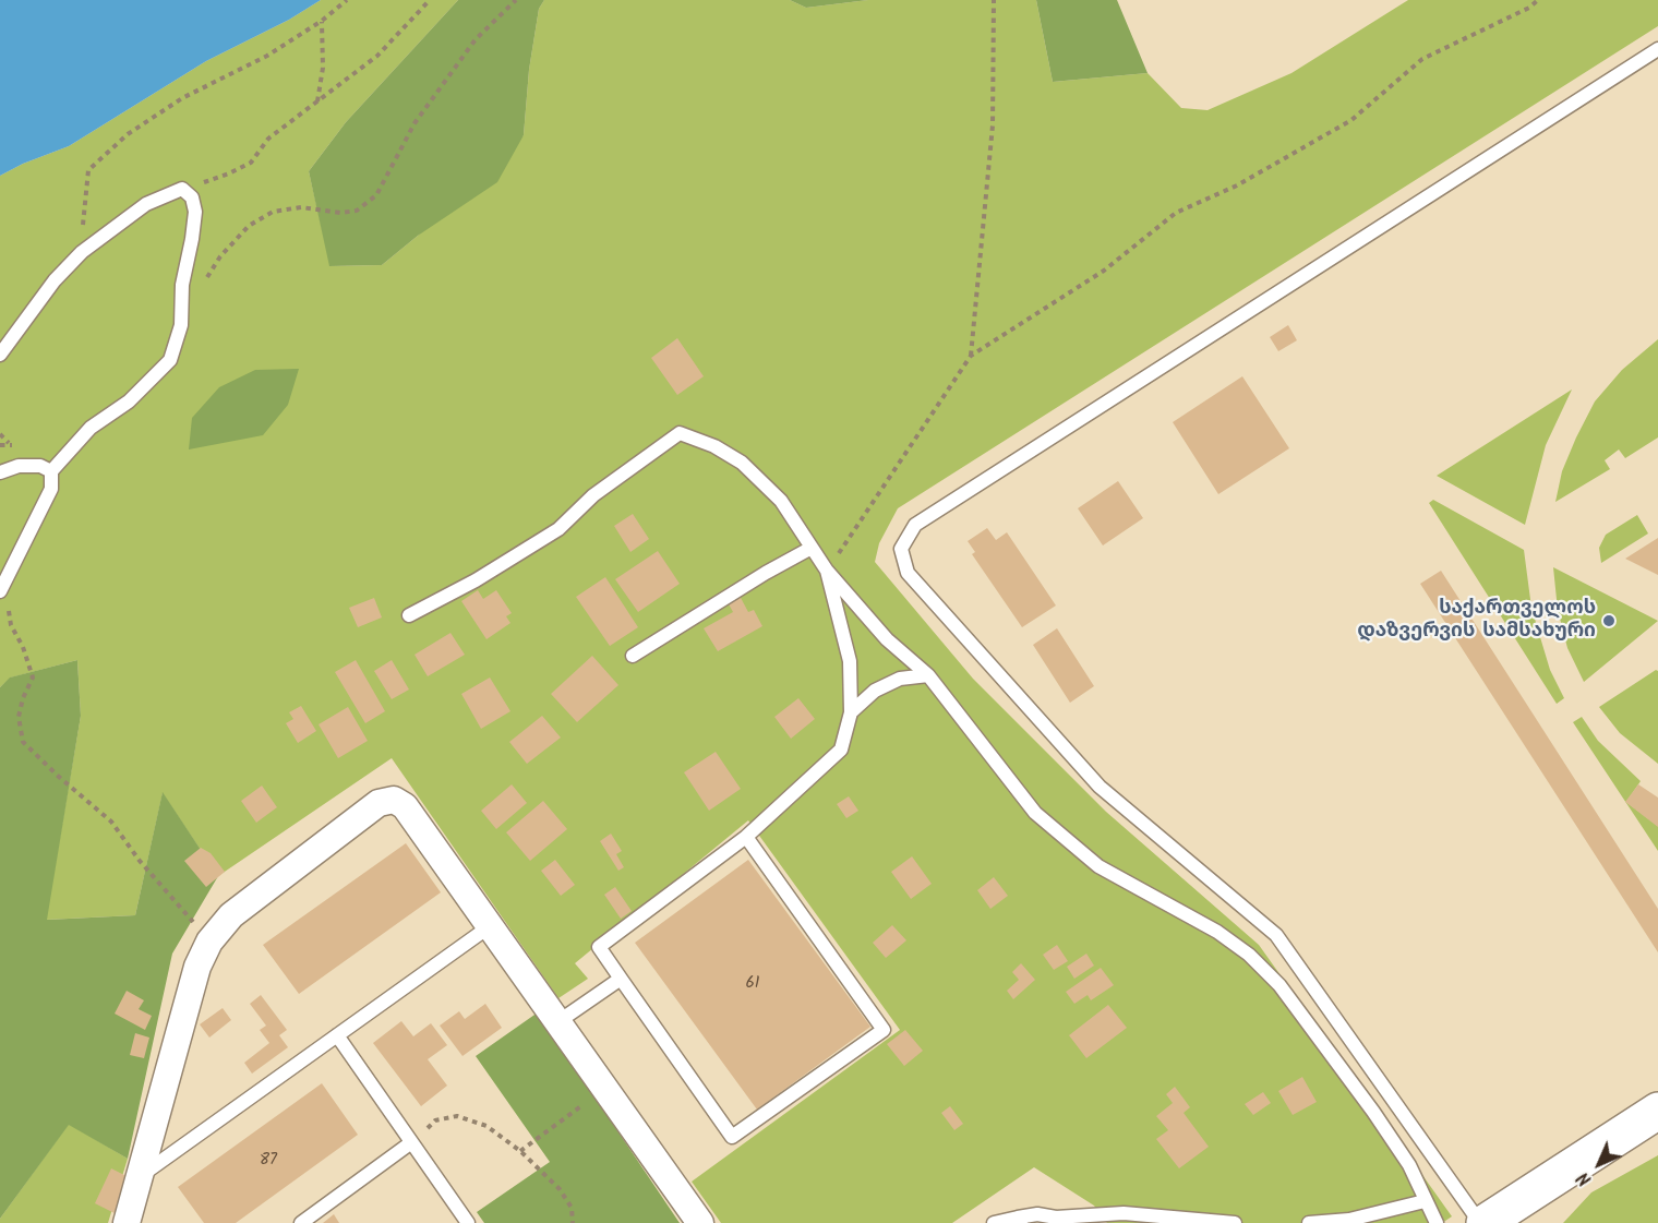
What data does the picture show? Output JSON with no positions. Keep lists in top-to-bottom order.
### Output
{
  "places": ["საქართველოს დაზვერვის სამსახური"],
  "house_numbers": ["61", "87"],
  "north": "bottom left"
}
